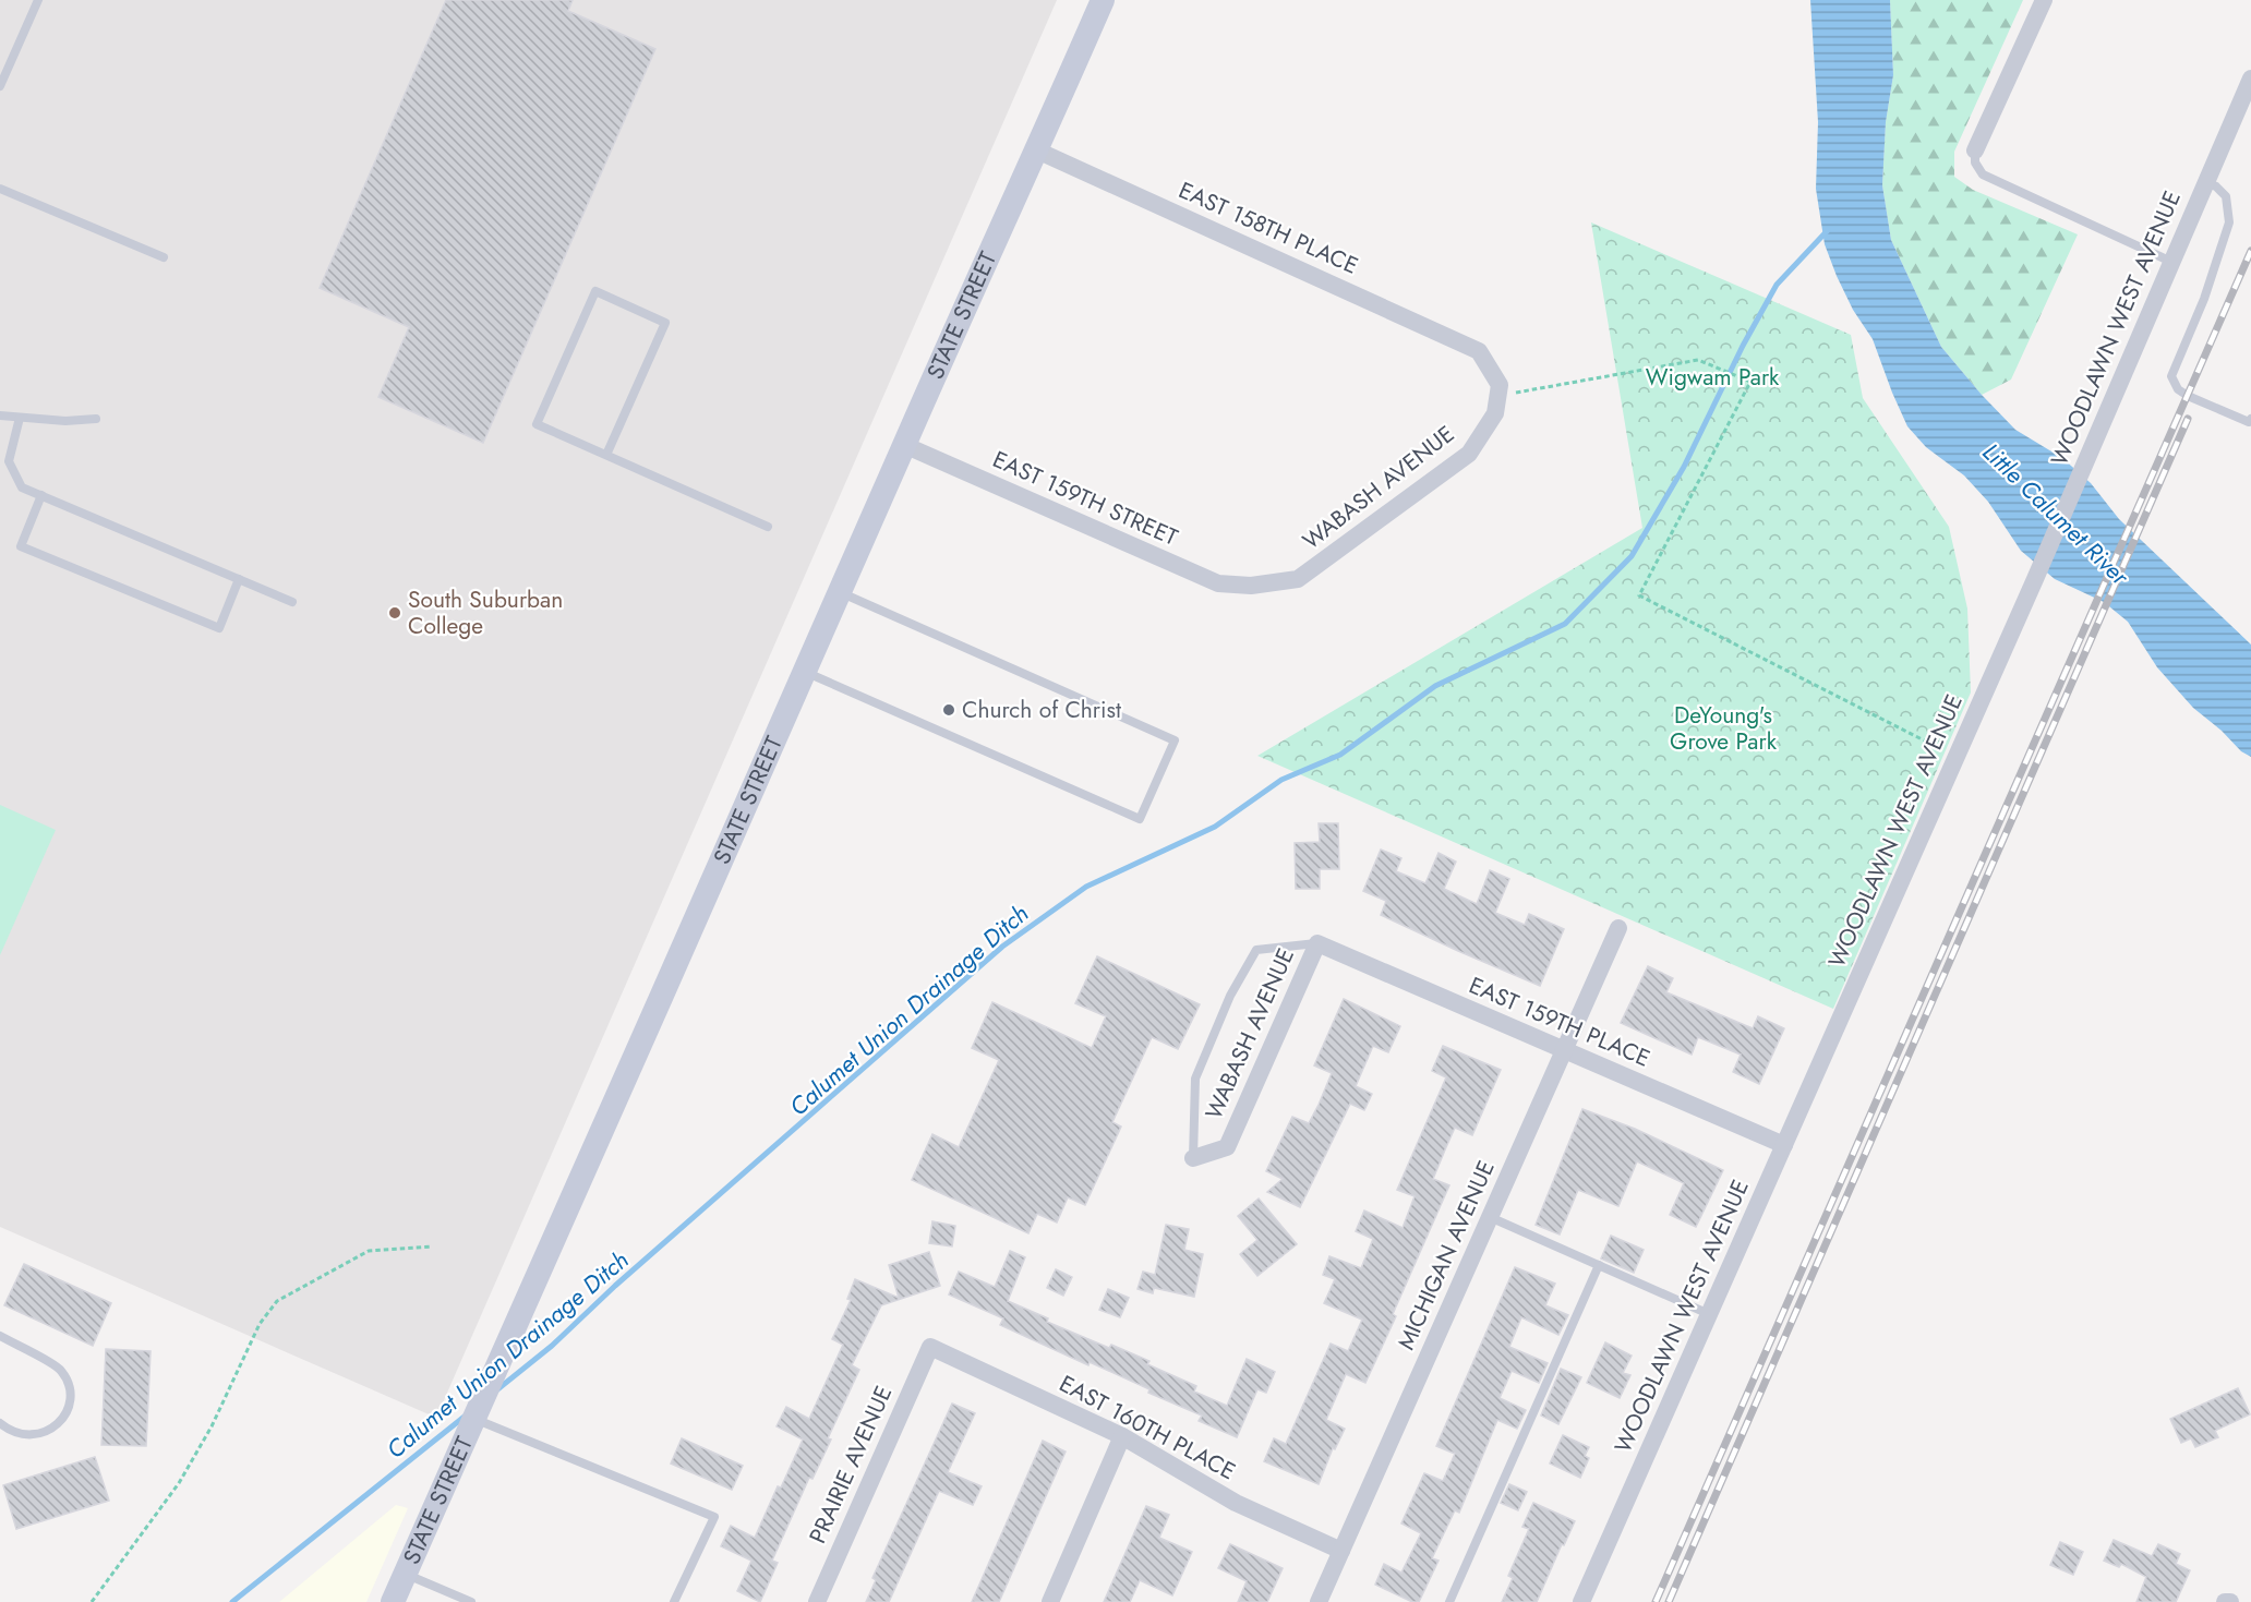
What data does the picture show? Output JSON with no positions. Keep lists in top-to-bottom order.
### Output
{
  "streets": {
    "main road": ["STATE STREET"],
    "street": [
      "EAST 158TH PLACE",
      "WOODLAWN WEST AVENUE",
      "WABASH AVENUE",
      "EAST 159TH STREET",
      "EAST 159TH PLACE",
      "MICHIGAN AVENUE",
      "EAST 160TH PLACE",
      "PRAIRIE AVENUE"
    ]
  },
  "crossings": [
    ["EAST 158TH PLACE", "STATE STREET"],
    ["EAST 158TH PLACE", "WABASH AVENUE"],
    ["STATE STREET", "EAST 159TH STREET"],
    ["WOODLAWN WEST AVENUE", "EAST 159TH PLACE"],
    ["WABASH AVENUE", "EAST 159TH STREET"],
    ["WABASH AVENUE", "EAST 159TH PLACE"],
    ["EAST 159TH PLACE", "MICHIGAN AVENUE"],
    ["MICHIGAN AVENUE", "EAST 160TH PLACE"],
    ["EAST 160TH PLACE", "PRAIRIE AVENUE"]
  ],
  "water": ["Little Calumet River", "Calumet Union Drainage Ditch"],
  "parks": ["Wigwam Park", "DeYoung's Grove Park"],
  "places": ["South Suburban College", "Church of Christ"]
}
